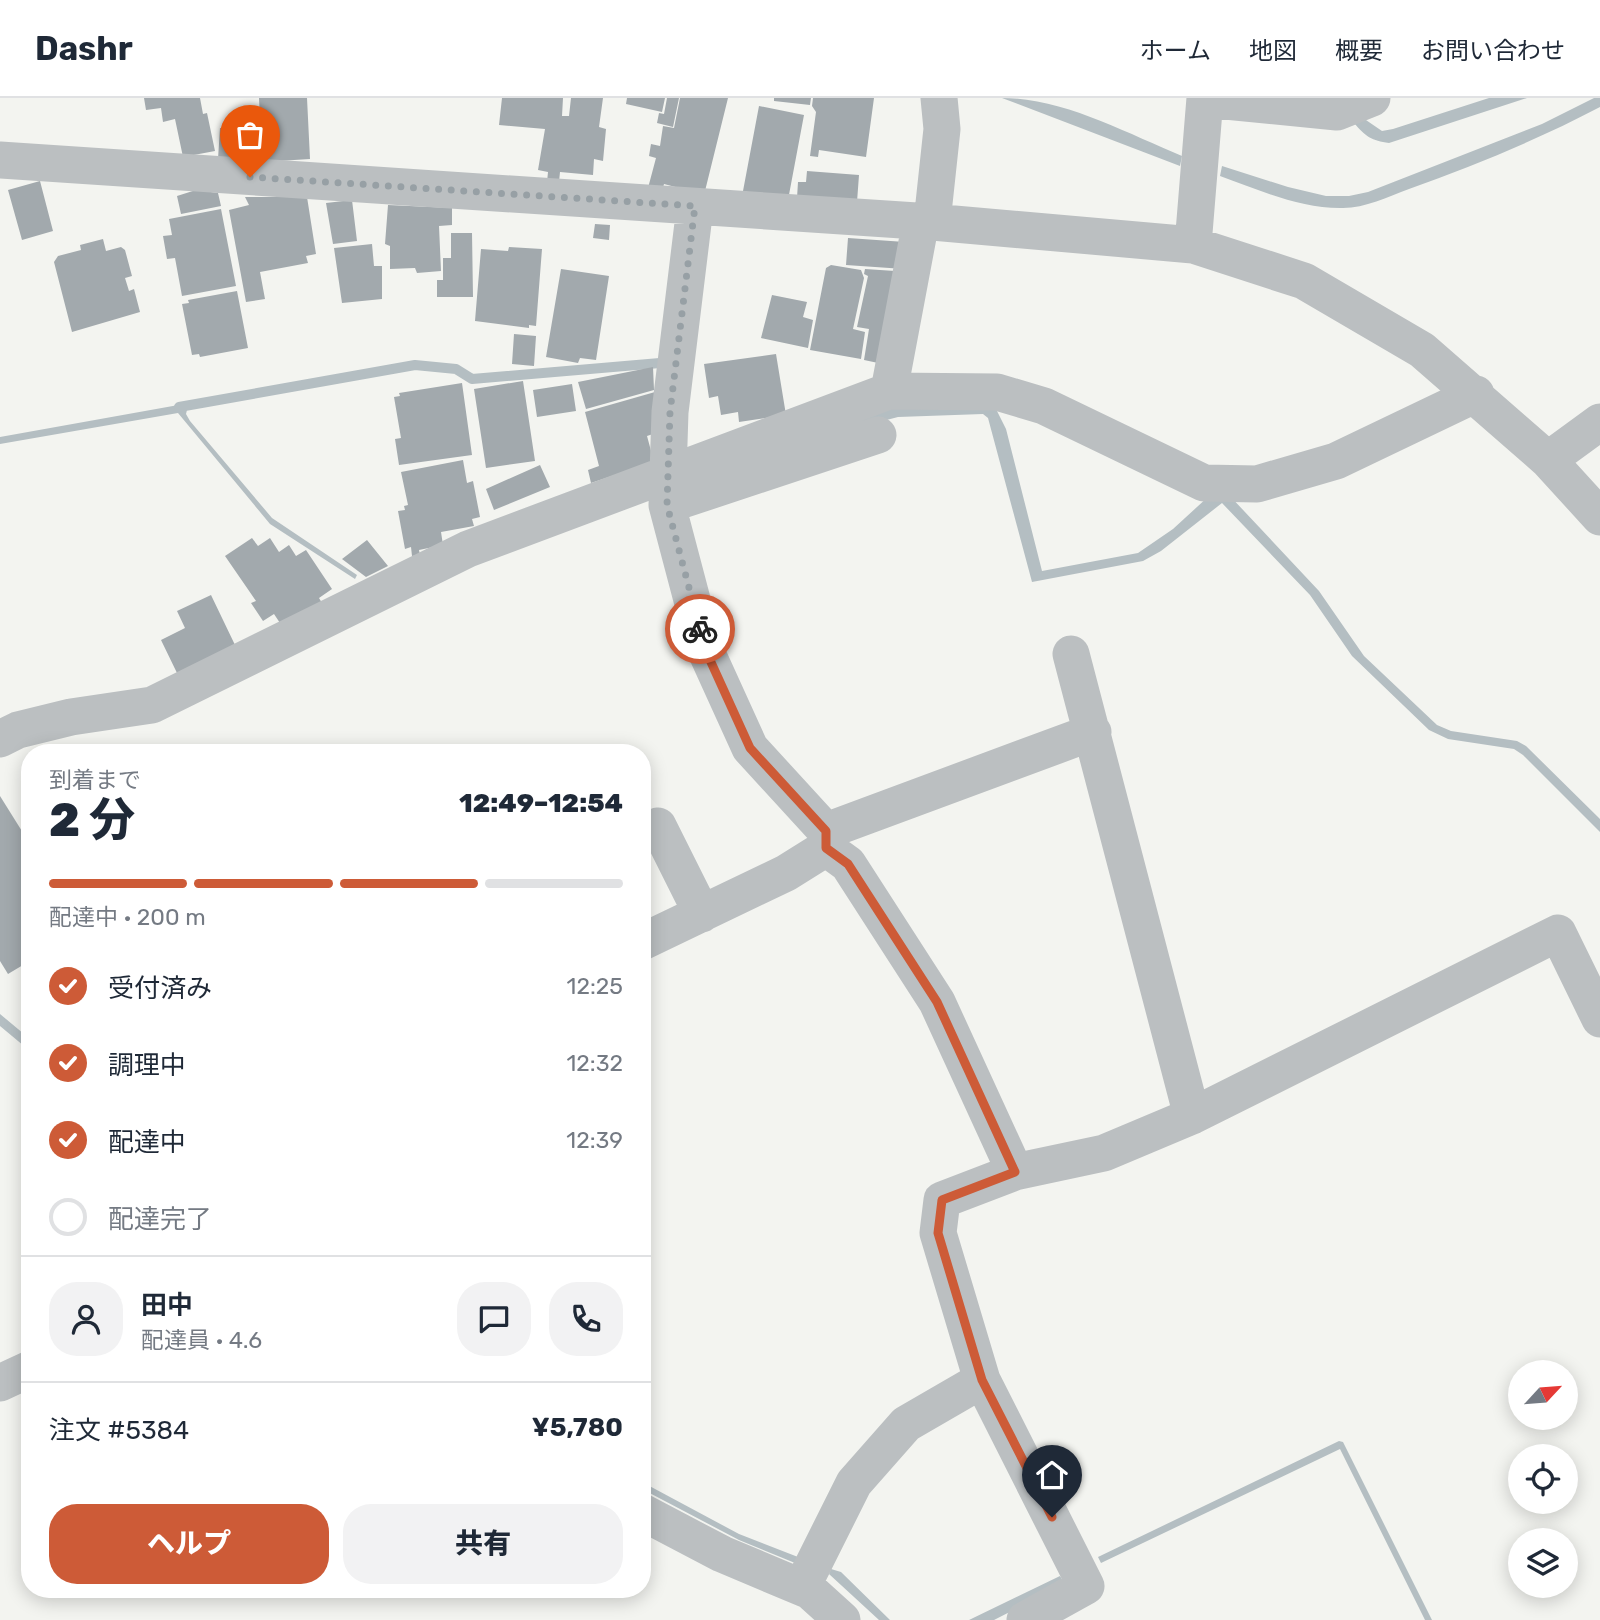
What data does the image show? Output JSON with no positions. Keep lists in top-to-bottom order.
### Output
{
  "north": "top right",
  "page": {
    "header": "Dashr",
    "nav": [
      "ホーム",
      "地図",
      "概要",
      "お問い合わせ"
    ],
    "heading": ["2 分", "到着まで", "12:49–12:54"],
    "panel": [
      "田中",
      "配達員 · 4.6",
      "注文 #5384",
      "¥5,780"
    ],
    "bar": "配達中 · 200 m",
    "list": [
      ["受付済み", "12:25"],
      ["調理中", "12:32"],
      ["配達中", "12:39"],
      "配達完了"
    ],
    "buttons": ["ヘルプ", "共有"]
  }
}
